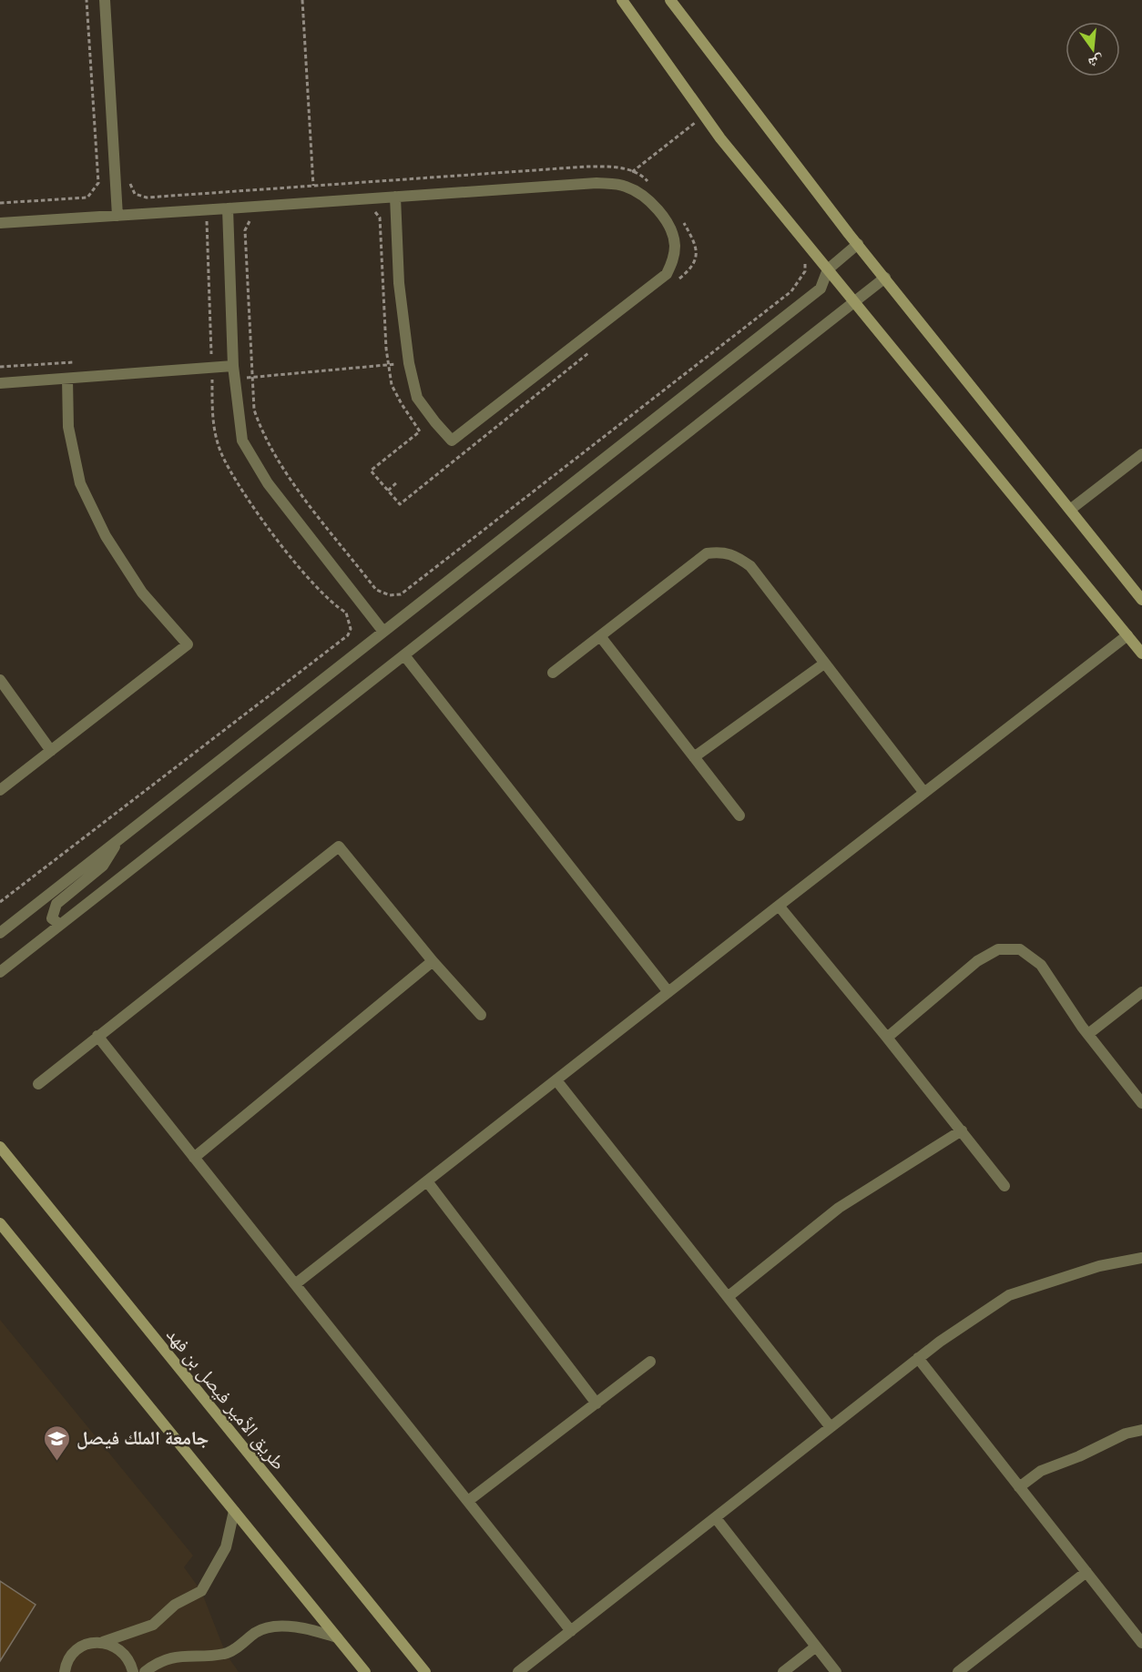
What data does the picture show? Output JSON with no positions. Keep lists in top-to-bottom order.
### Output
{
  "streets": {
    "main road": ["طريق الأمير فيصل بن فهد"]
  },
  "places": {
    "school or university": ["جامعة الملك فيصل"]
  },
  "north": "bottom"
}
